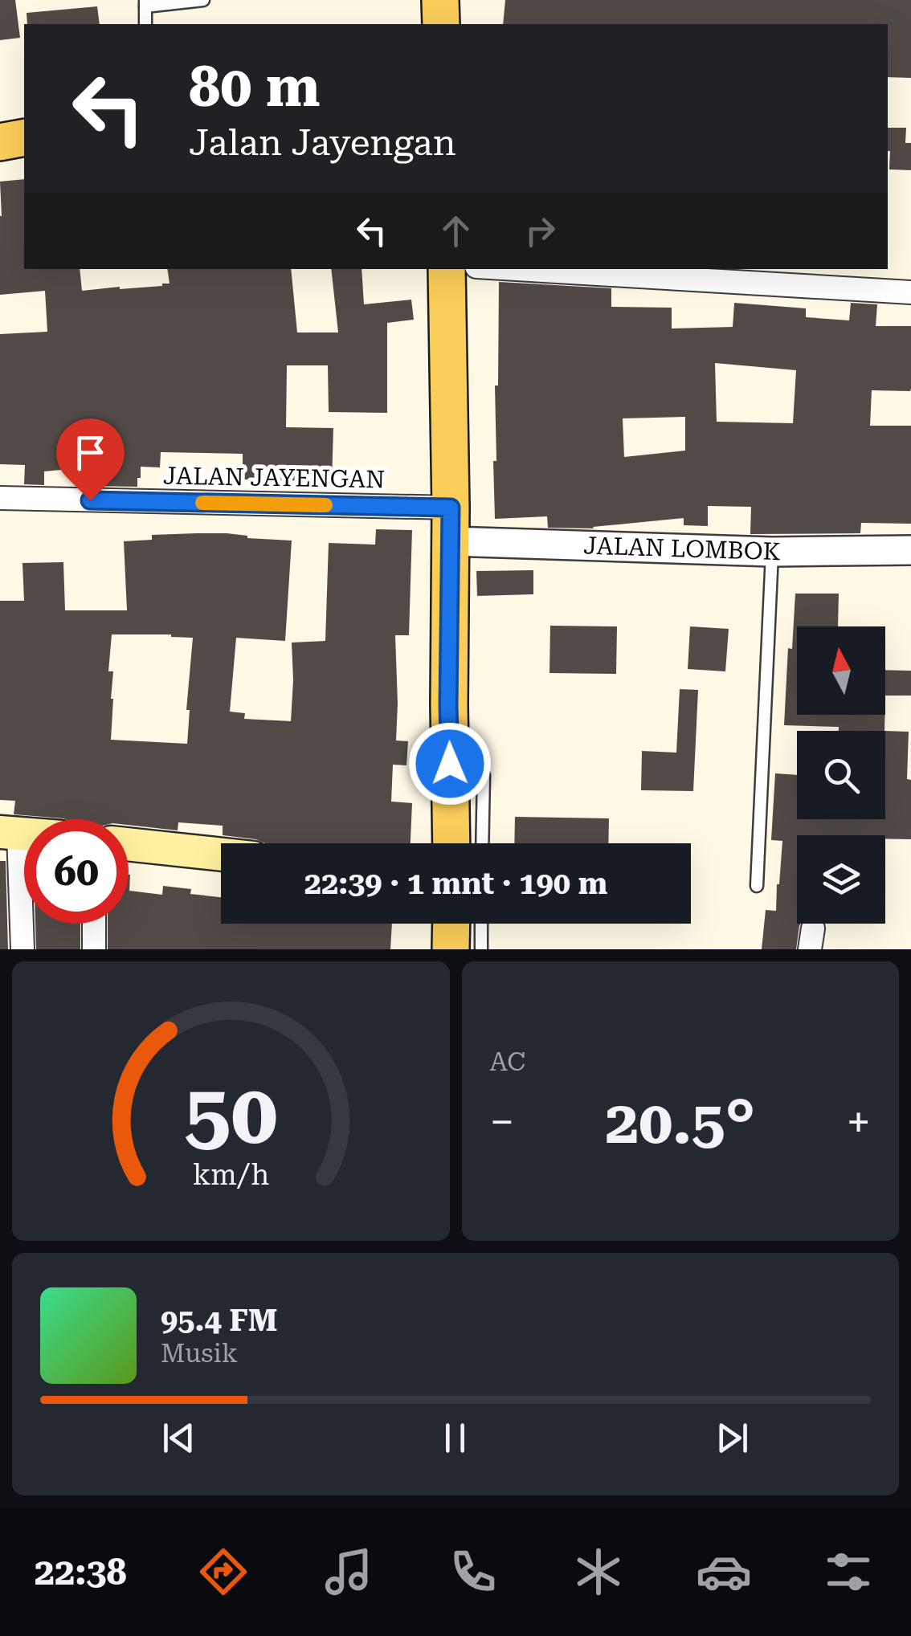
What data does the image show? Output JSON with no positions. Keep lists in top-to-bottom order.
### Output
{
  "streets": {
    "street": ["JALAN JAYENGAN", "JALAN LOMBOK"]
  },
  "crossings": [
    ["JALAN JAYENGAN", "JALAN LOMBOK"]
  ],
  "north": "top",
  "page": {
    "turn": ["80 m", "Jalan Jayengan"],
    "limit": "60",
    "trip": "22:39 · 1 mnt · 190 m",
    "tile": "AC",
    "heat": ["−", "20.5°", "+"],
    "song": ["95.4 FM", "Musik"],
    "tabs": "22:38",
    "gauge": ["50", "km/h"]
  }
}
